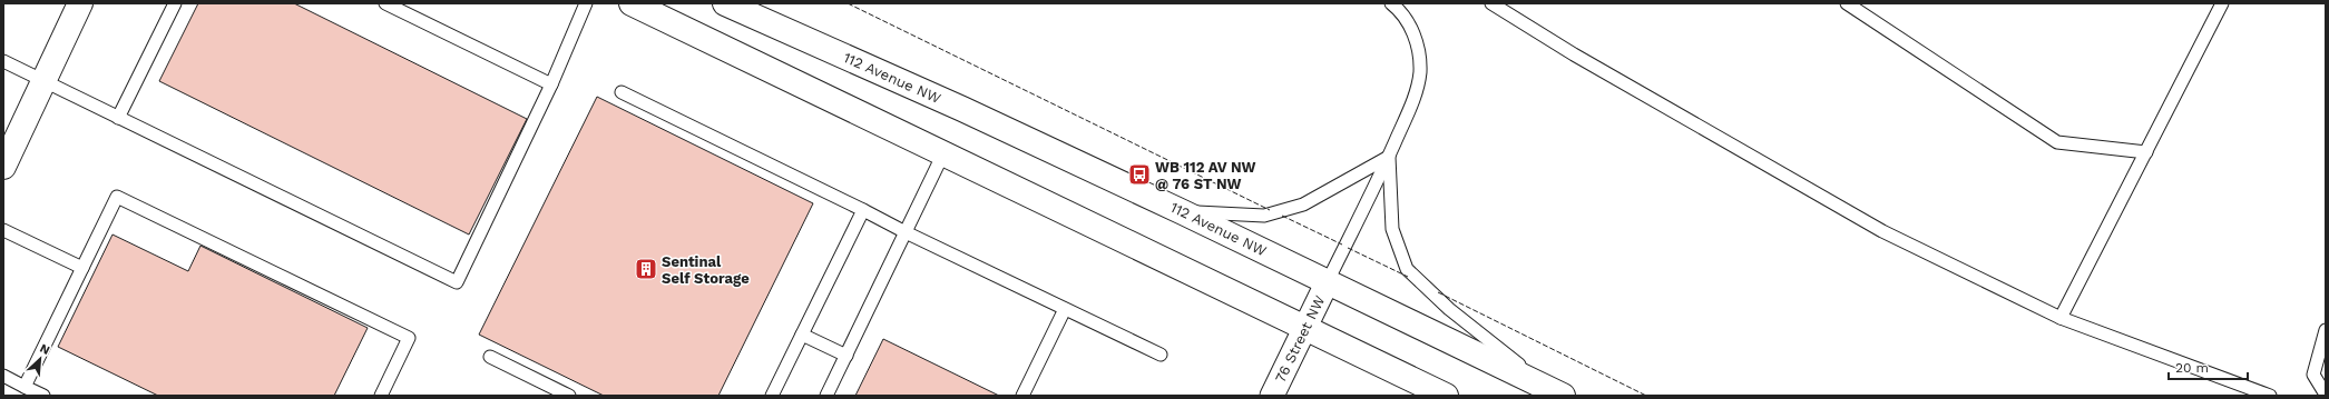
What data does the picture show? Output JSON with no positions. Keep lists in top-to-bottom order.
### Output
{
  "streets": {
    "street": ["112 Avenue NW", "76 Street NW"]
  },
  "crossings": [
    ["112 Avenue NW", "76 Street NW"]
  ],
  "places": {
    "bus stop": ["WB 112 AV NW @ 76 ST NW"],
    "building": ["Sentinal Self Storage"]
  },
  "scale_bar": "20 m",
  "north": "top right"
}
